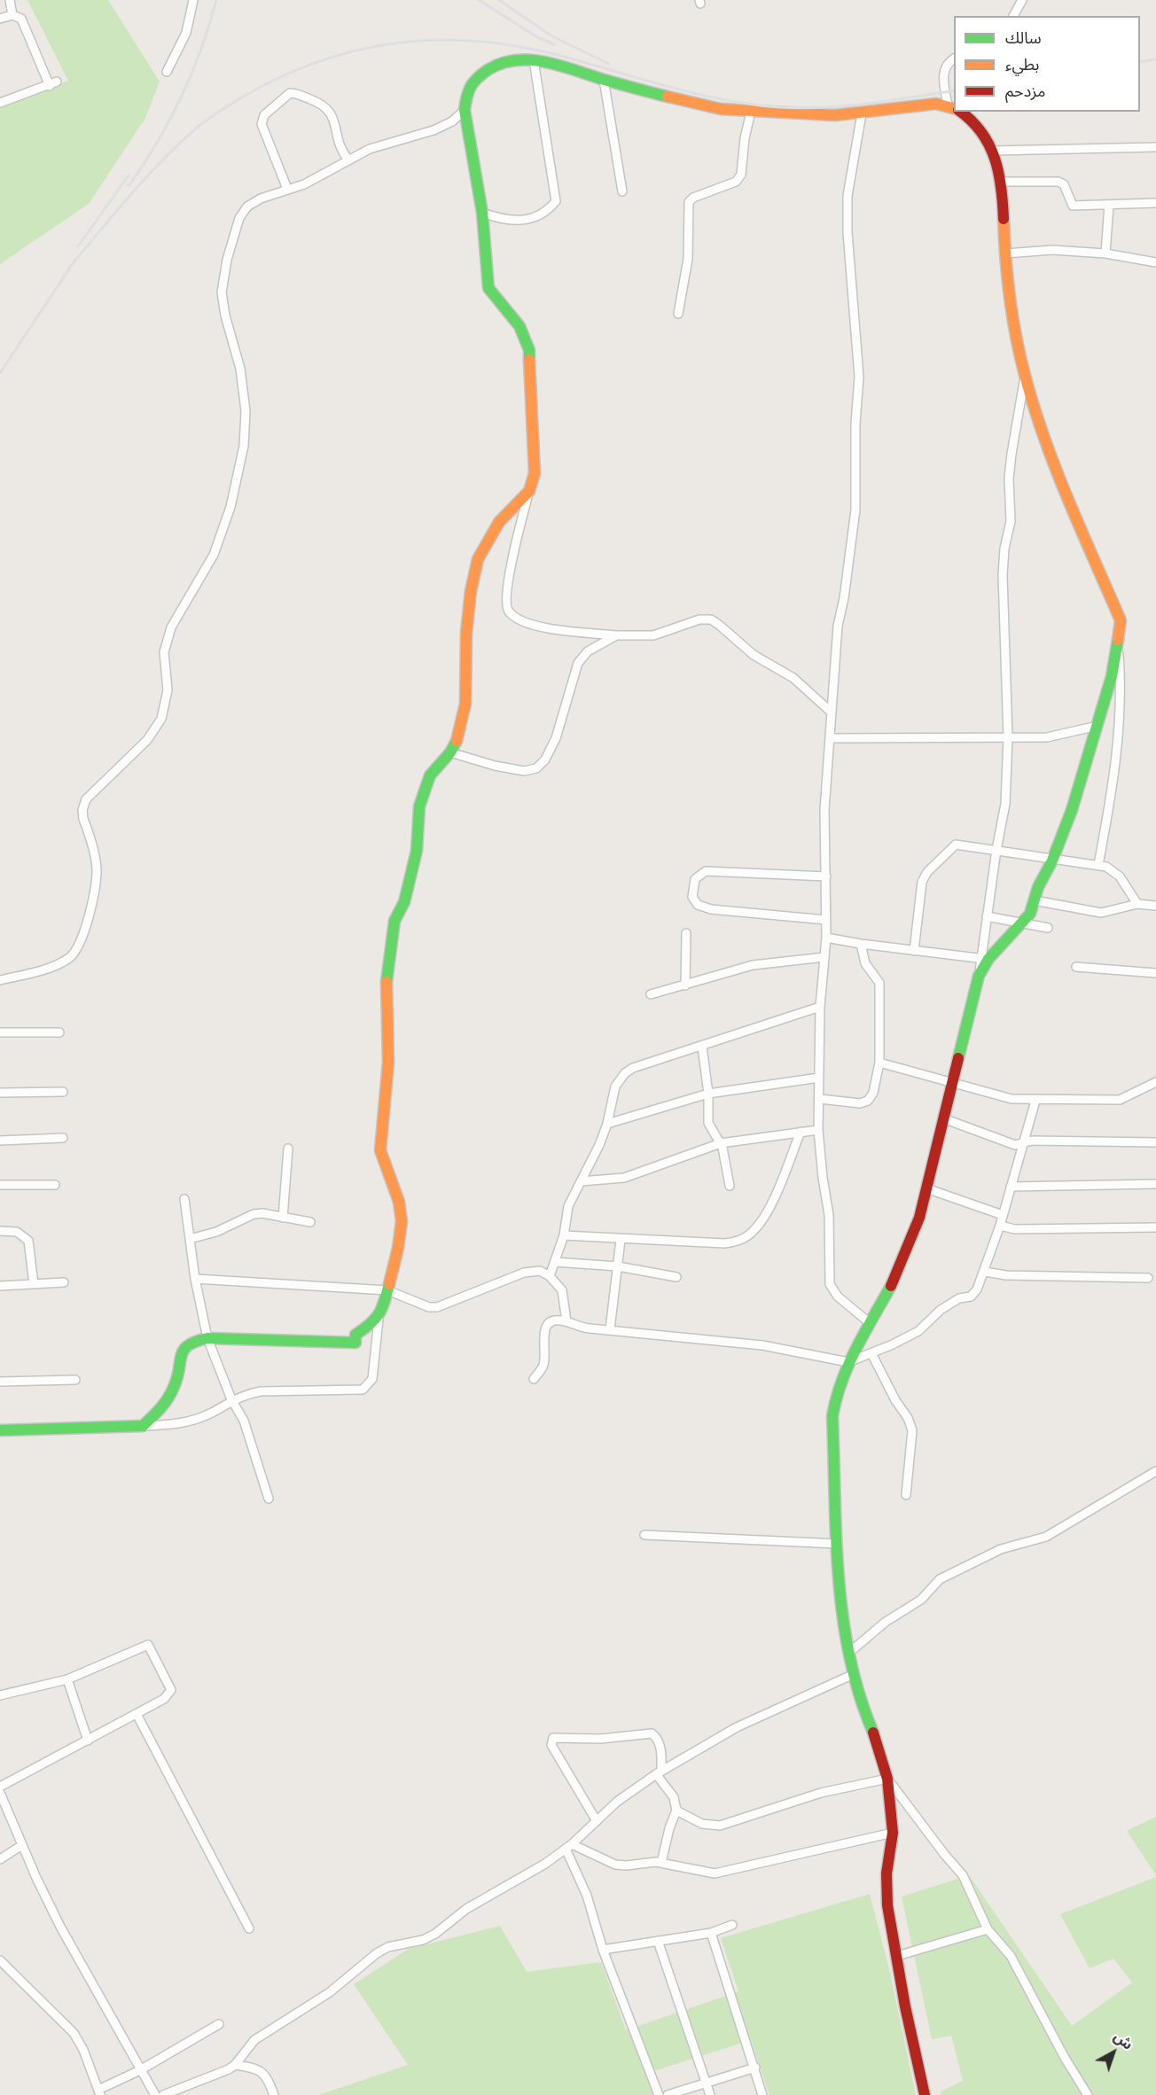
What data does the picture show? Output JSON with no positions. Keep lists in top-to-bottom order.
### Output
{
  "legend": ["سالك", "بطيء", "مزدحم"],
  "north": "top right"
}
